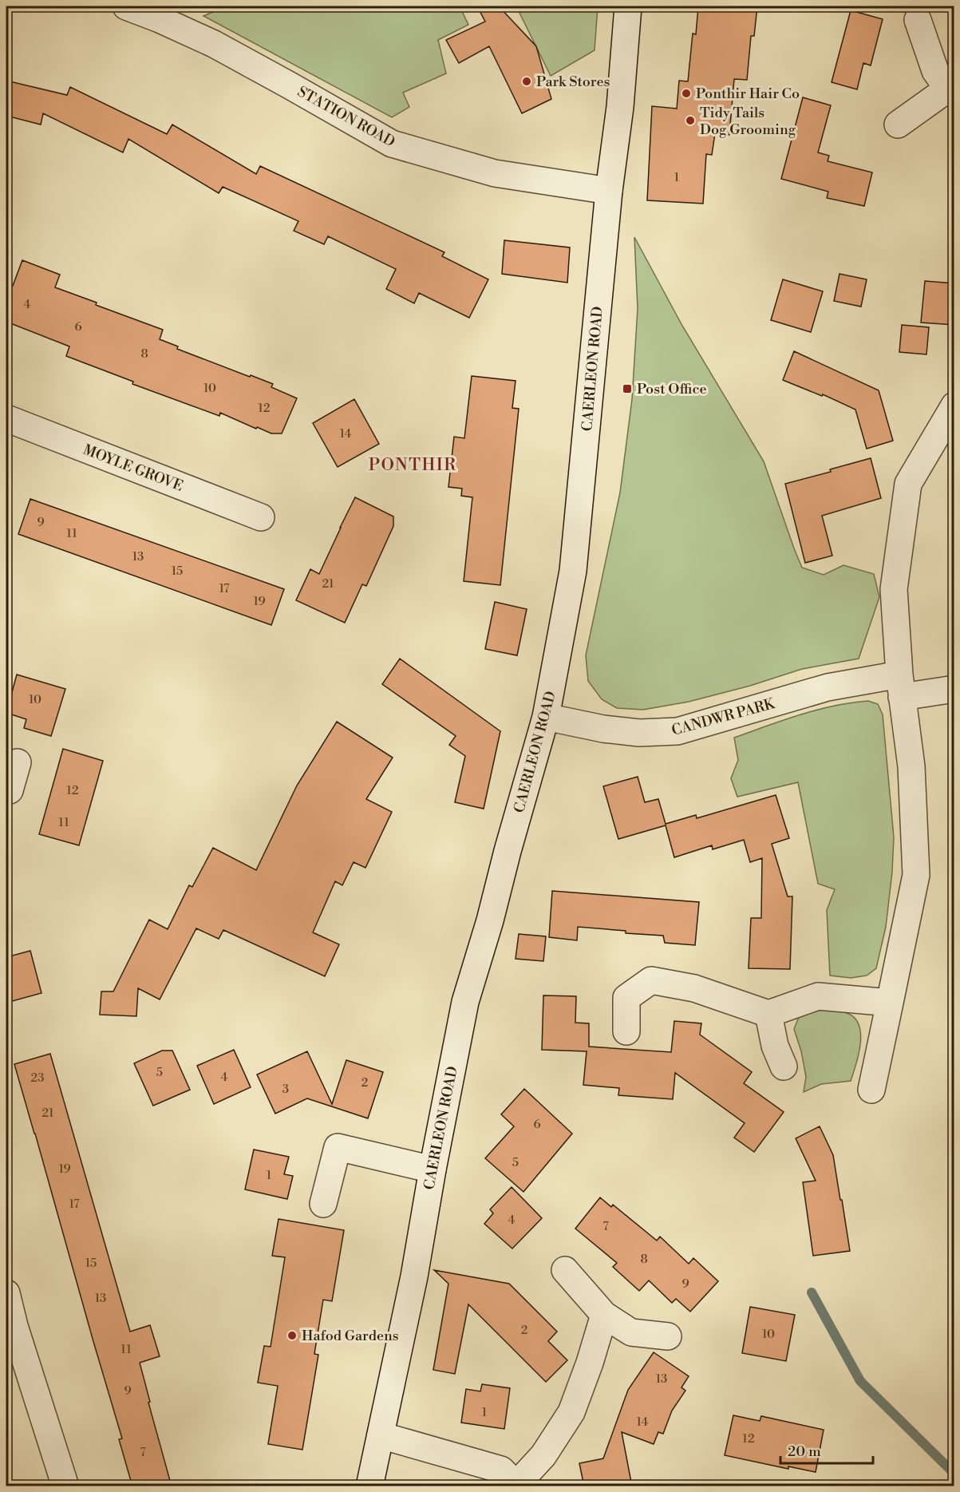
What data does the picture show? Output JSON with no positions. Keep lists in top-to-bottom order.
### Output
{
  "streets": {
    "street": [
      "STATION ROAD",
      "CAERLEON ROAD",
      "MOYLE GROVE",
      "CANDWR PARK"
    ]
  },
  "crossings": [
    ["STATION ROAD", "CAERLEON ROAD"],
    ["CAERLEON ROAD", "CANDWR PARK"]
  ],
  "districts": ["PONTHIR"],
  "places": {
    "other": [
      "Park Stores",
      "Ponthir Hair Co",
      "Tidy Tails Dog Grooming",
      "Hafod Gardens"
    ],
    "transit": ["Post Office"]
  },
  "house_numbers": [
    "1",
    "4",
    "6",
    "8",
    "10",
    "12",
    "14",
    "9",
    "11",
    "13",
    "15",
    "21",
    "17",
    "19",
    "10",
    "12",
    "11",
    "5",
    "4",
    "23",
    "2",
    "3",
    "21",
    "6",
    "5",
    "19",
    "1",
    "17",
    "4",
    "7",
    "8",
    "15",
    "9",
    "13",
    "2",
    "10",
    "11",
    "13",
    "9",
    "1",
    "14",
    "12",
    "7"
  ],
  "scale_bar": "20 m"
}
